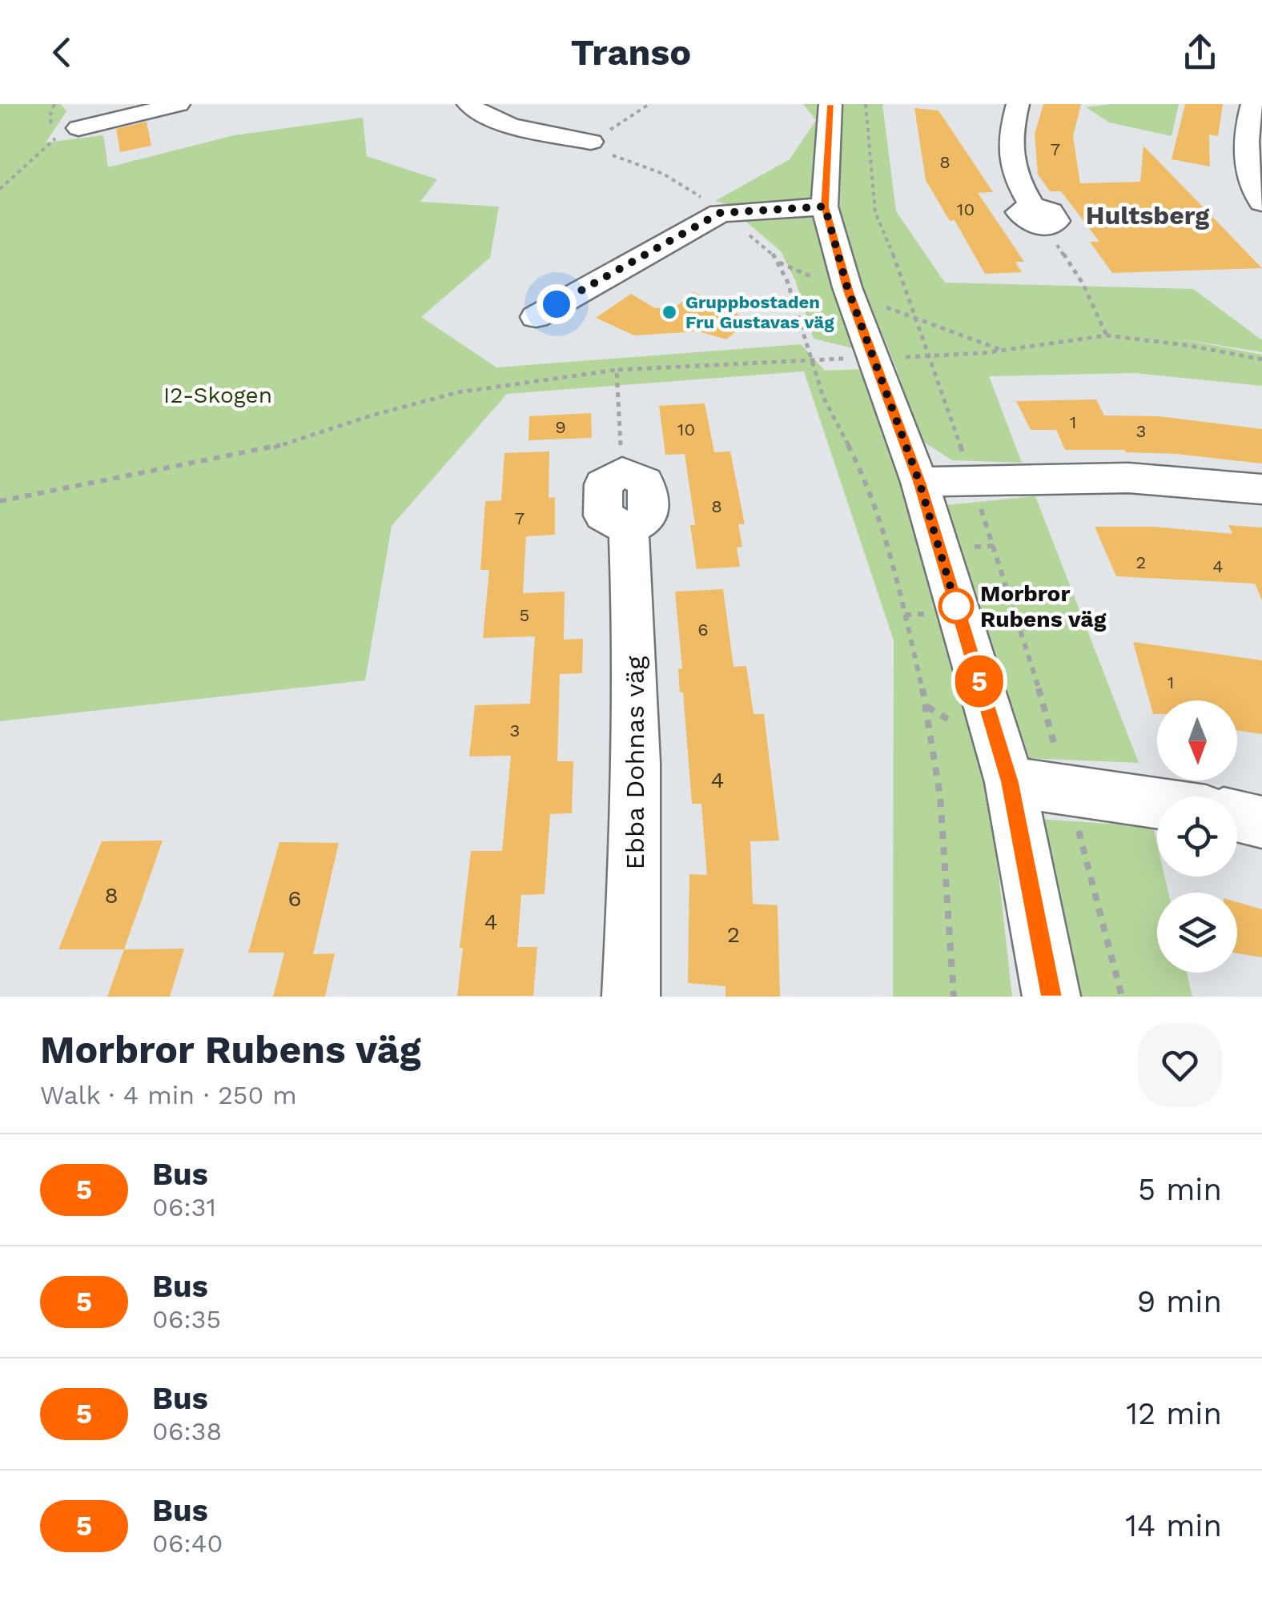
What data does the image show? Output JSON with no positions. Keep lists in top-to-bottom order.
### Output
{
  "streets": {
    "street": ["Ebba Dohnas väg"]
  },
  "districts": ["Hultsberg"],
  "parks": ["I2-Skogen"],
  "places": ["Gruppbostaden Fru Gustavas väg", "Morbror Rubens väg"],
  "lines": ["bus line 5"],
  "house_numbers": [
    "7",
    "8",
    "10",
    "1",
    "9",
    "10",
    "3",
    "8",
    "7",
    "2",
    "4",
    "5",
    "6",
    "1",
    "3",
    "4",
    "8",
    "6",
    "4",
    "2"
  ],
  "north": "bottom",
  "page": {
    "header": "Transo",
    "on_map": "5",
    "heading": ["Morbror Rubens väg", "Walk · 4 min · 250 m"],
    "list": [
      {
        "mark": "5",
        "name": "Bus",
        "note": "06:31",
        "value": "5 min"
      },
      {
        "mark": "5",
        "name": "Bus",
        "note": "06:35",
        "value": "9 min"
      },
      {
        "mark": "5",
        "name": "Bus",
        "note": "06:38",
        "value": "12 min"
      },
      {
        "mark": "5",
        "name": "Bus",
        "note": "06:40",
        "value": "14 min"
      }
    ]
  }
}
